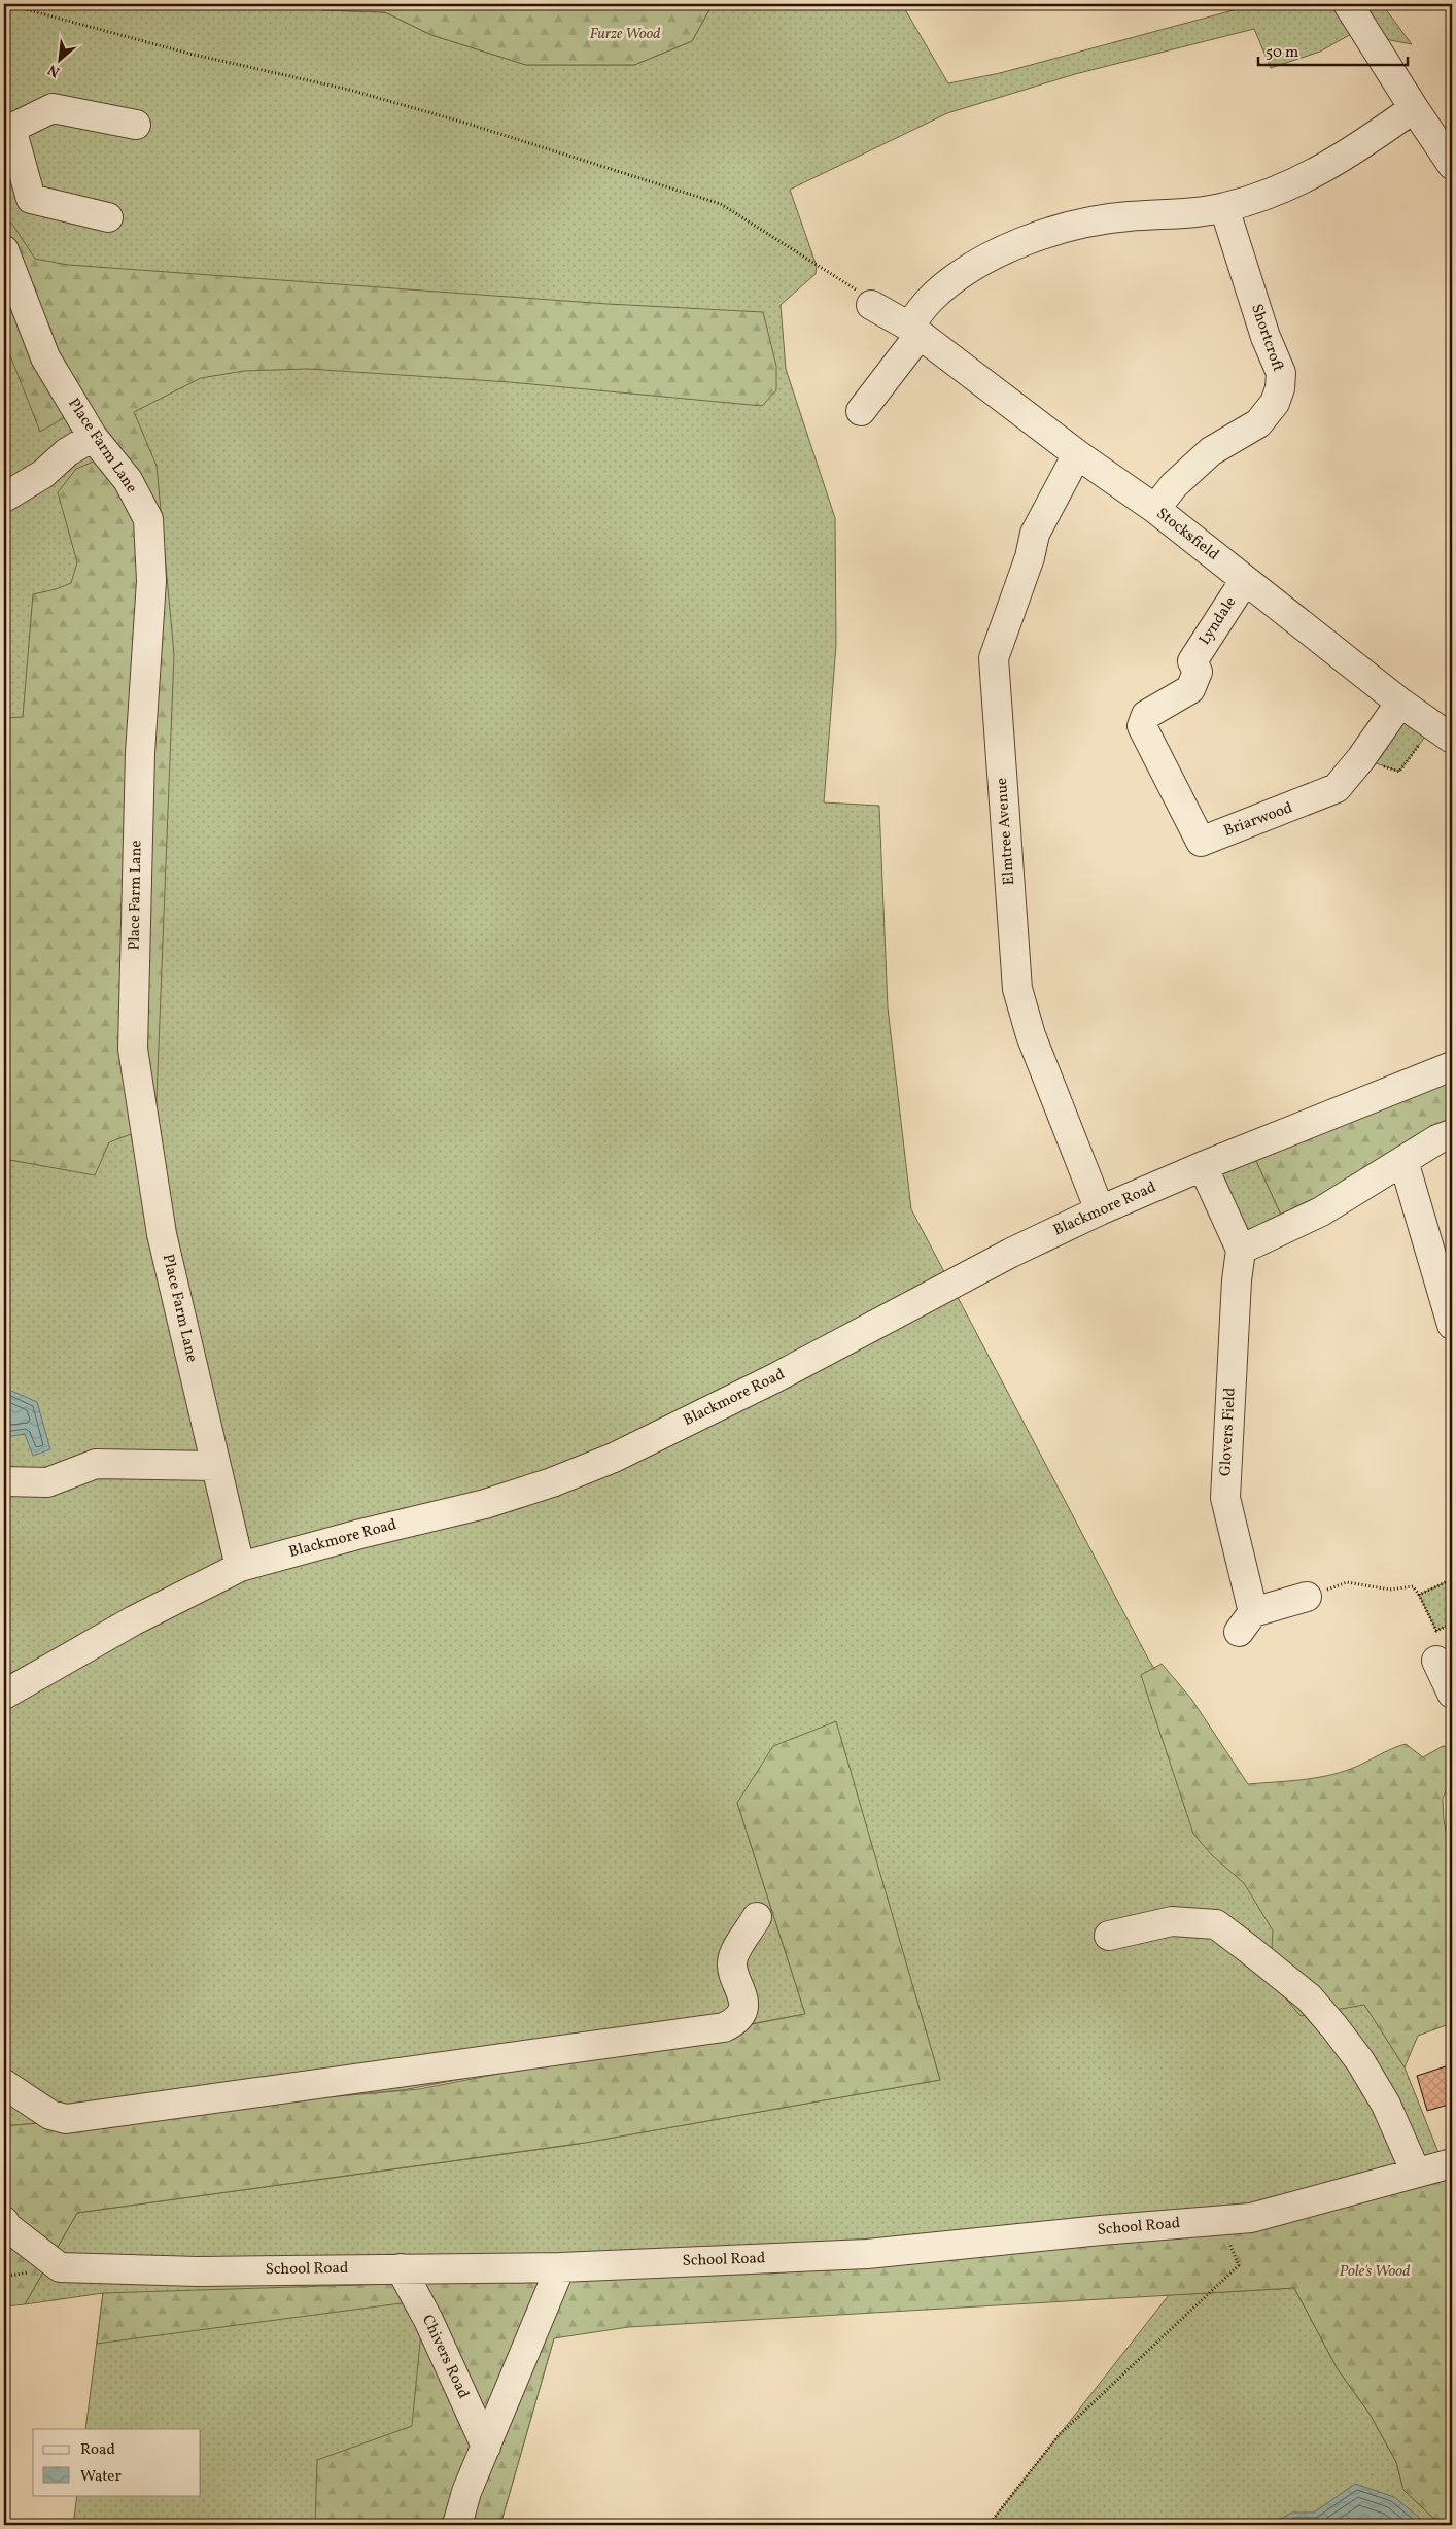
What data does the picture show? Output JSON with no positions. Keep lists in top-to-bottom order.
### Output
{
  "streets": {
    "street": [
      "Shortcroft",
      "Place Farm Lane",
      "Stocksfield",
      "Lyndale",
      "Briarwood",
      "Elmtree Avenue",
      "Blackmore Road",
      "Glovers Field",
      "School Road",
      "Chivers Road"
    ]
  },
  "crossings": [
    ["Shortcroft", "Stocksfield"],
    ["Place Farm Lane", "Blackmore Road"],
    ["Stocksfield", "Lyndale"],
    ["Stocksfield", "Briarwood"],
    ["Stocksfield", "Elmtree Avenue"],
    ["Lyndale", "Briarwood"],
    ["Elmtree Avenue", "Blackmore Road"],
    ["School Road", "Chivers Road"]
  ],
  "parks": ["Furze Wood", "Pole's Wood"],
  "legend": ["Road", "Water"],
  "scale_bar": "50 m",
  "north": "bottom left"
}
